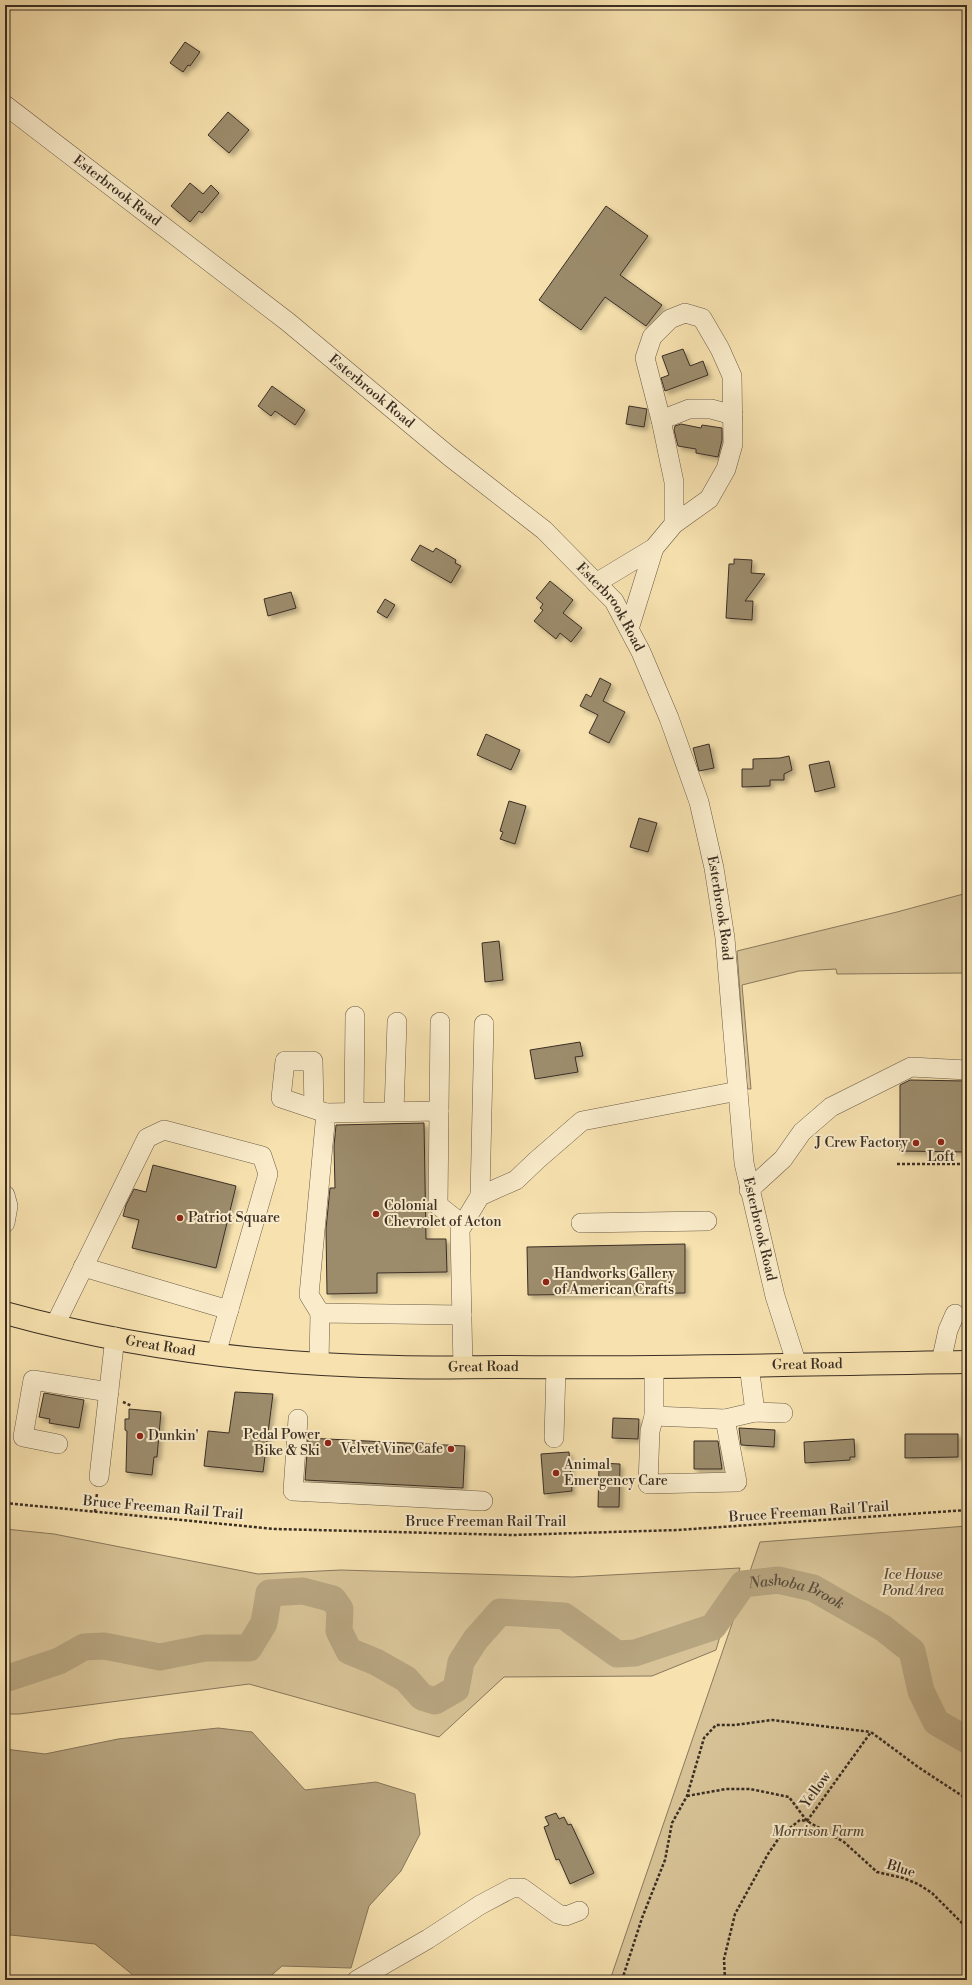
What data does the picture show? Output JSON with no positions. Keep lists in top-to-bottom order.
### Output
{
  "streets": {
    "main road": ["Great Road"],
    "street": ["Esterbrook Road"],
    "path": ["Bruce Freeman Rail Trail", "Yellow", "Blue"]
  },
  "crossings": [
    ["Esterbrook Road", "Great Road"],
    ["Yellow", "Blue"]
  ],
  "water": ["Nashoba Brook"],
  "parks": ["Ice House Pond Area", "Morrison Farm"],
  "places": [
    "Loft",
    "J Crew Factory",
    "Colonial Chevrolet of Acton",
    "Patriot Square",
    "Handworks Gallery of American Crafts",
    "Dunkin'",
    "Pedal Power Bike & Ski",
    "Velvet Vine Cafe",
    "Animal Emergency Care"
  ]
}
